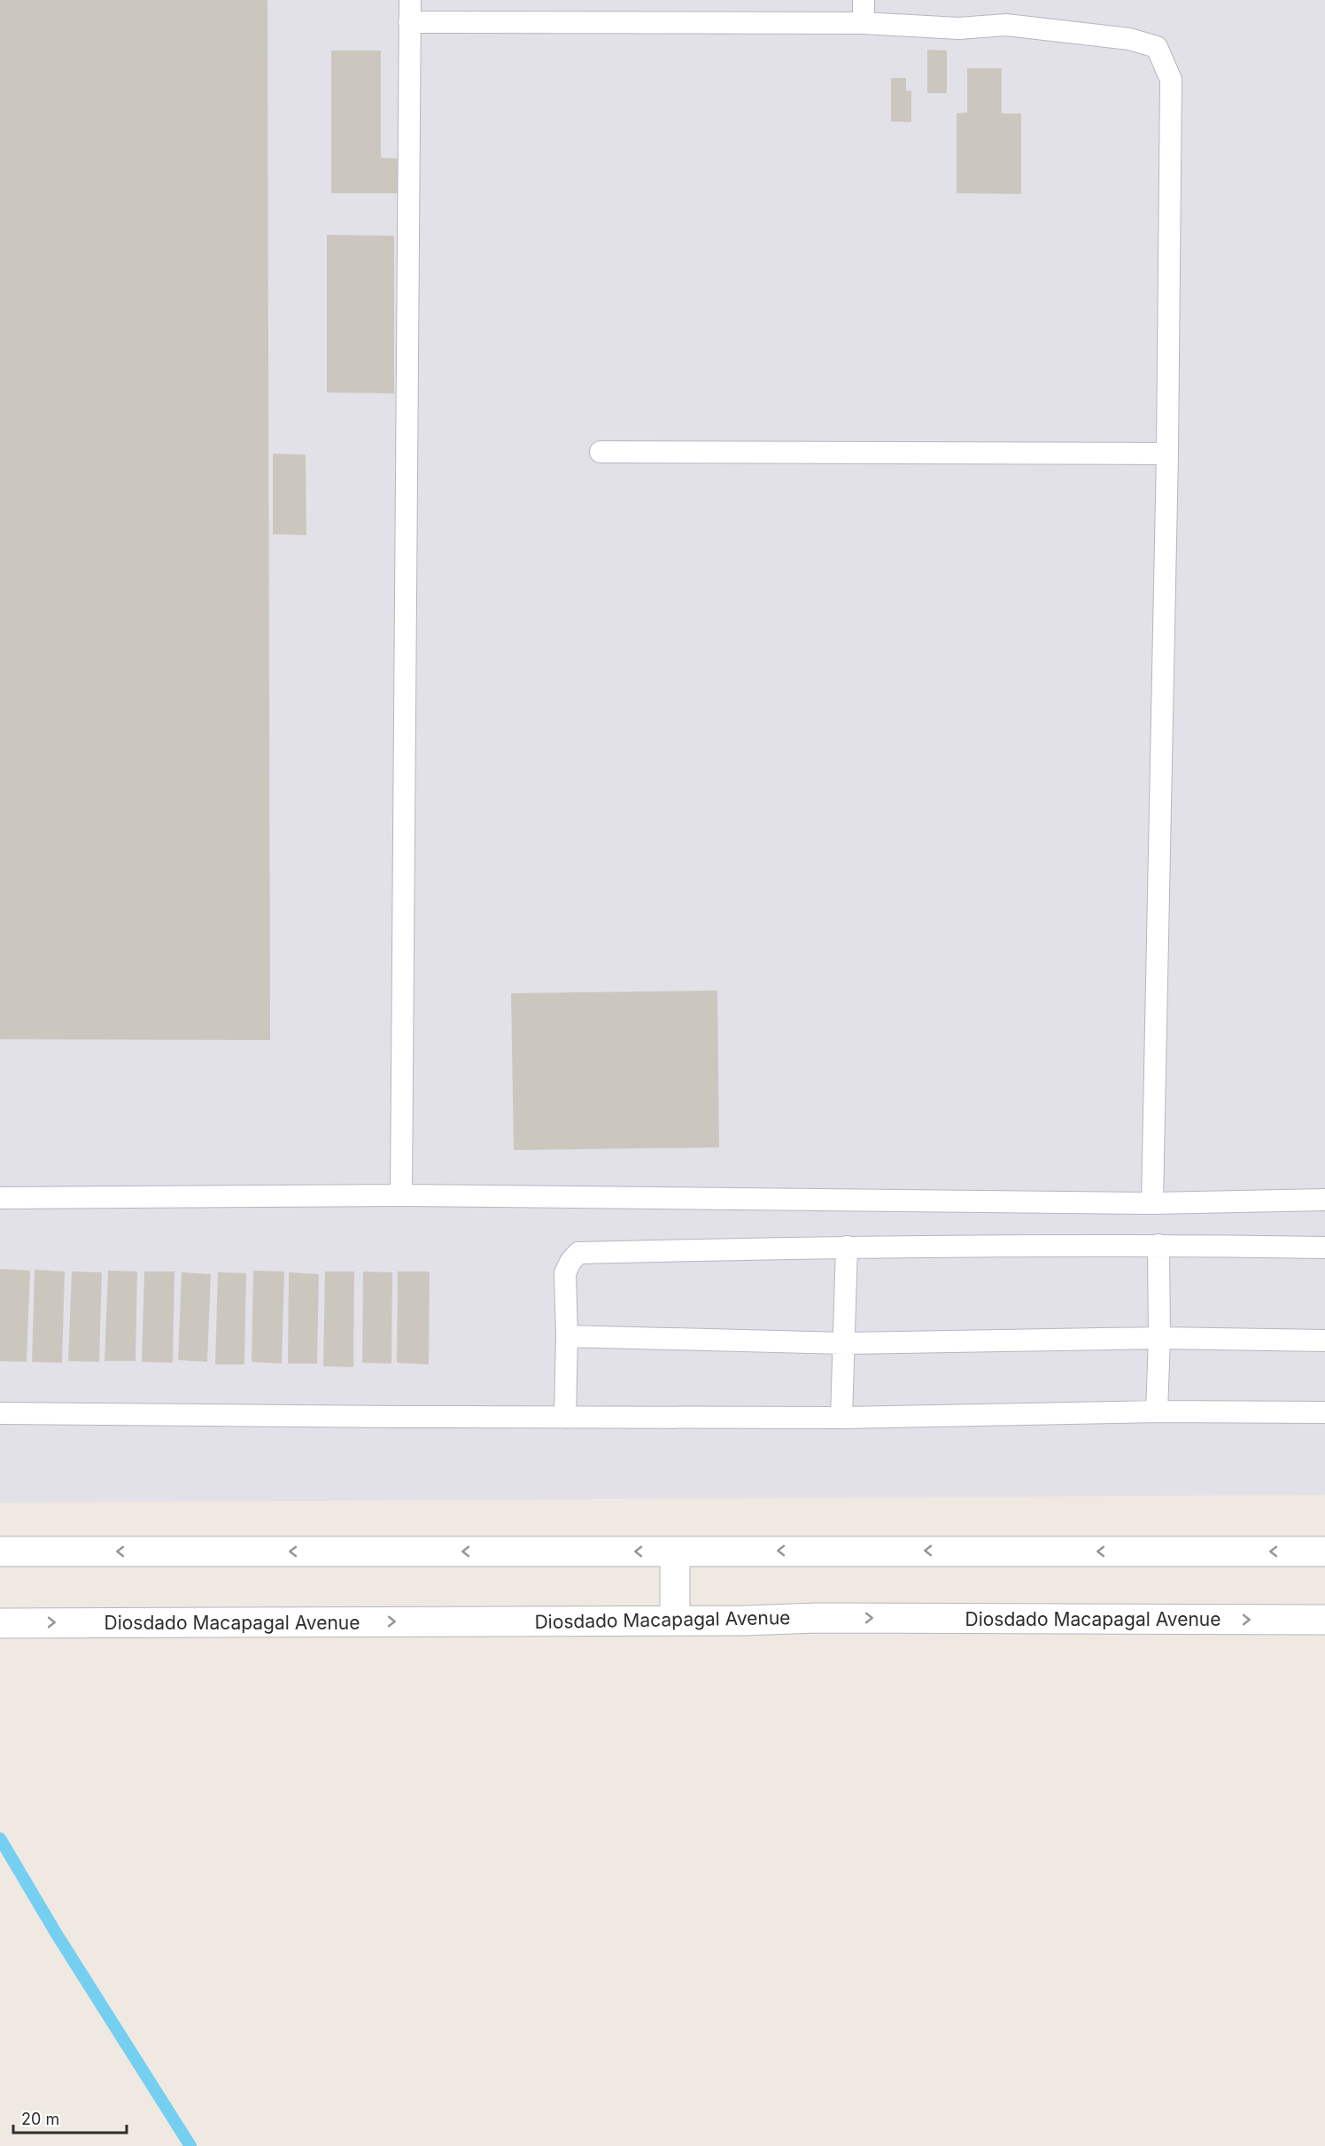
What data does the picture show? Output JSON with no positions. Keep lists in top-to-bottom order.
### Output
{
  "streets": {
    "main road": ["Diosdado Macapagal Avenue"]
  },
  "scale_bar": "20 m"
}
